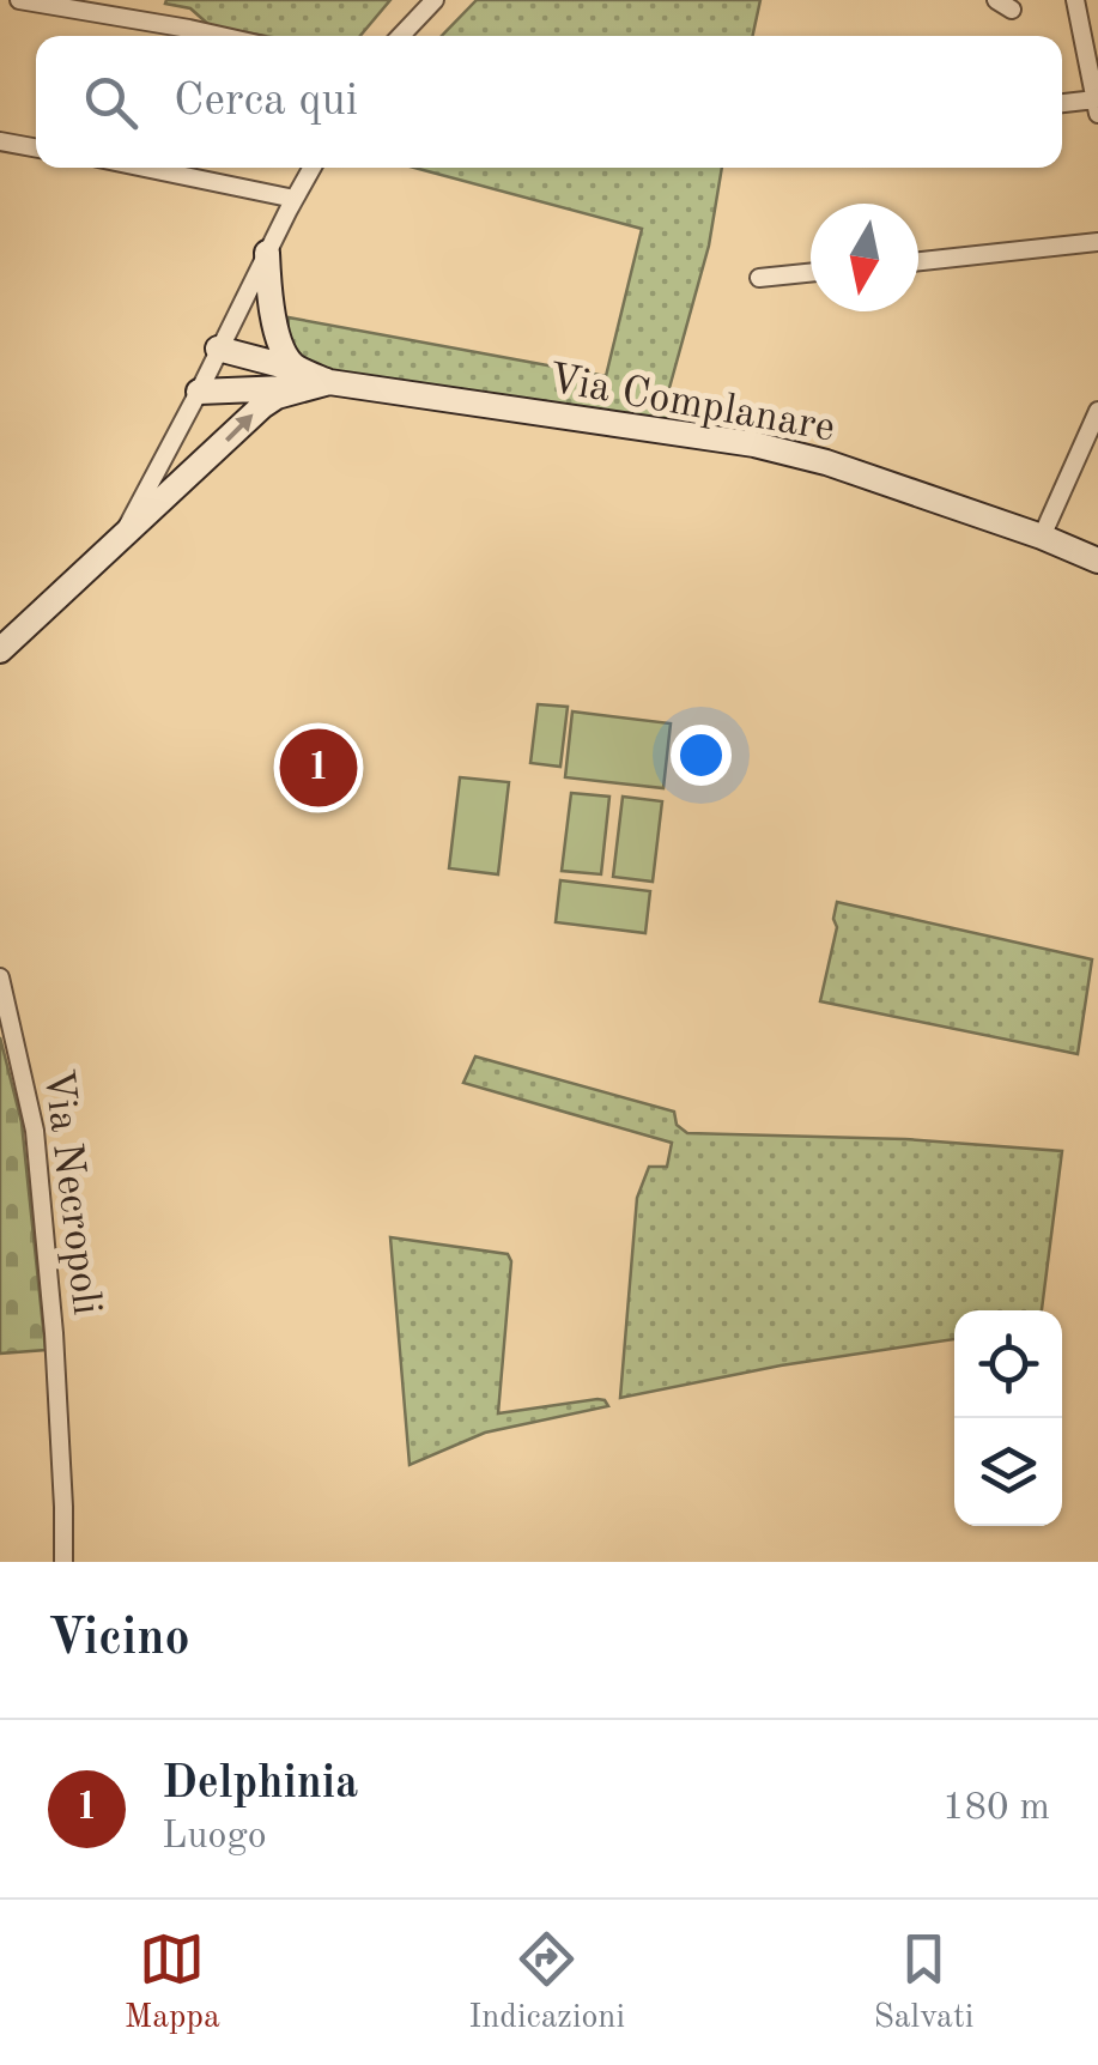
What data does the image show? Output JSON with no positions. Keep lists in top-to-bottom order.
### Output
{
  "streets": {
    "main road": ["Via Complanare"],
    "street": ["Via Necropoli"]
  },
  "north": "bottom",
  "page": {
    "search": "Cerca qui",
    "pins": "1",
    "heading": "Vicino",
    "list": [
      {
        "mark": "1",
        "name": "Delphinia",
        "note": "Luogo",
        "value": "180 m"
      }
    ],
    "nav": ["Mappa", "Indicazioni", "Salvati"]
  }
}
